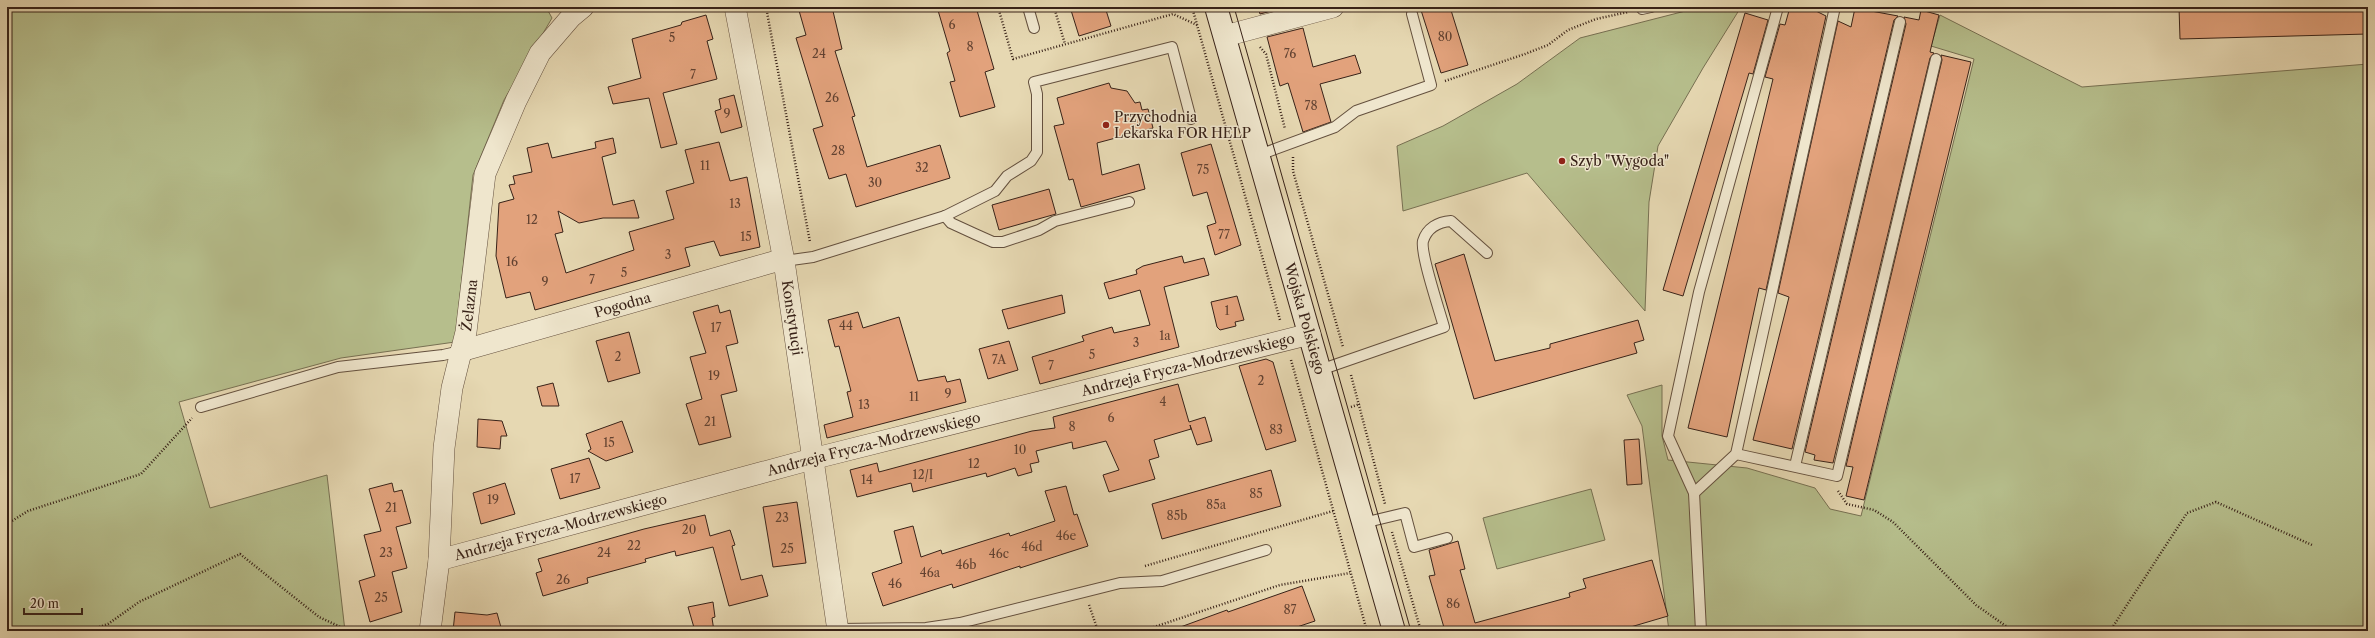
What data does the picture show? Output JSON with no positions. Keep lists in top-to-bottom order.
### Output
{
  "streets": {
    "main road": ["Wojska Polskiego"],
    "street": [
      "Żelazna",
      "Pogodna",
      "Konstytucji",
      "Andrzeja Frycza-Modrzewskiego"
    ]
  },
  "crossings": [
    ["Żelazna", "Pogodna"],
    ["Żelazna", "Andrzeja Frycza-Modrzewskiego"],
    ["Pogodna", "Konstytucji"],
    ["Konstytucji", "Andrzeja Frycza-Modrzewskiego"],
    ["Wojska Polskiego", "Andrzeja Frycza-Modrzewskiego"]
  ],
  "places": ["Przychodnia Lekarska FOR HELP", "Szyb \"Wygoda\""],
  "house_numbers": [
    "6",
    "80",
    "5",
    "8",
    "24",
    "76",
    "7",
    "26",
    "78",
    "9",
    "28",
    "11",
    "32",
    "75",
    "30",
    "13",
    "12",
    "77",
    "15",
    "3",
    "16",
    "5",
    "7",
    "9",
    "1",
    "44",
    "17",
    "1a",
    "3",
    "5",
    "2",
    "7A",
    "7",
    "19",
    "2",
    "9",
    "11",
    "4",
    "13",
    "6",
    "21",
    "8",
    "83",
    "15",
    "10",
    "12",
    "12/I",
    "17",
    "14",
    "85",
    "19",
    "85a",
    "21",
    "85b",
    "23",
    "20",
    "46e",
    "22",
    "46d",
    "25",
    "23",
    "24",
    "46c",
    "46b",
    "46a",
    "26",
    "46",
    "25",
    "86",
    "87"
  ],
  "scale_bar": "20 m"
}
